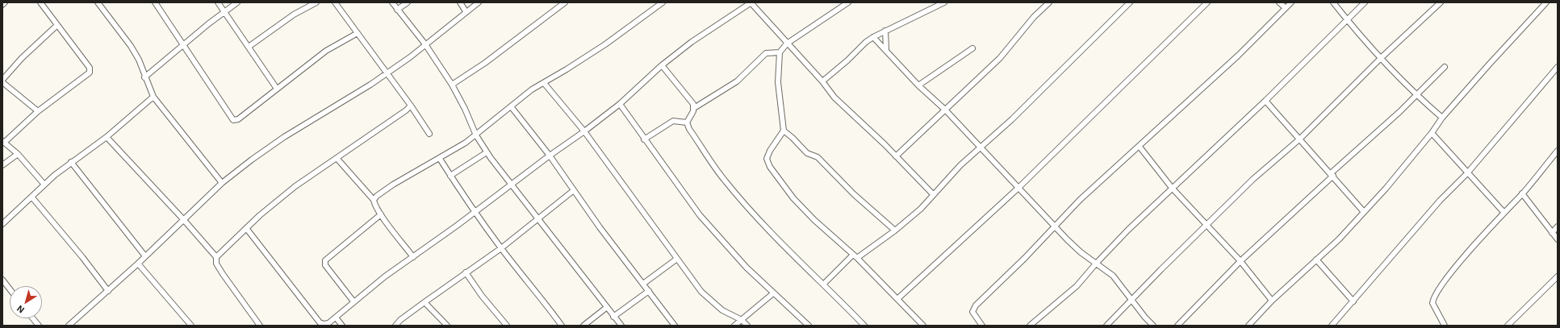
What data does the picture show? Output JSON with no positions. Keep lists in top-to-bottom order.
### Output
{
  "north": "bottom left"
}
